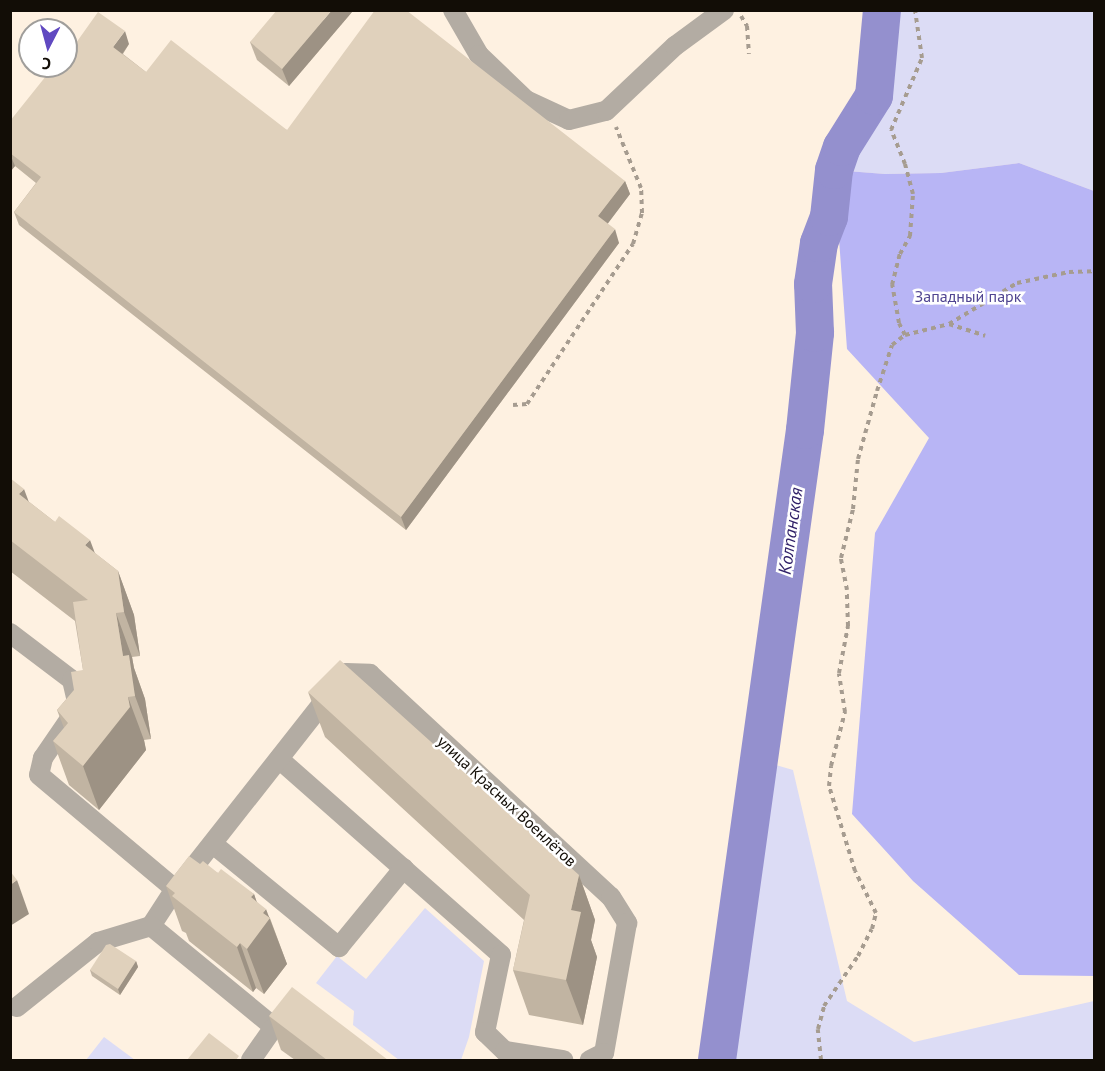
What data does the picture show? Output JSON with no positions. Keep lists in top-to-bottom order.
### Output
{
  "streets": {
    "lane": ["улица Красных Военлётов"]
  },
  "water": ["Колпанская"],
  "parks": ["Западный парк"],
  "north": "bottom"
}
